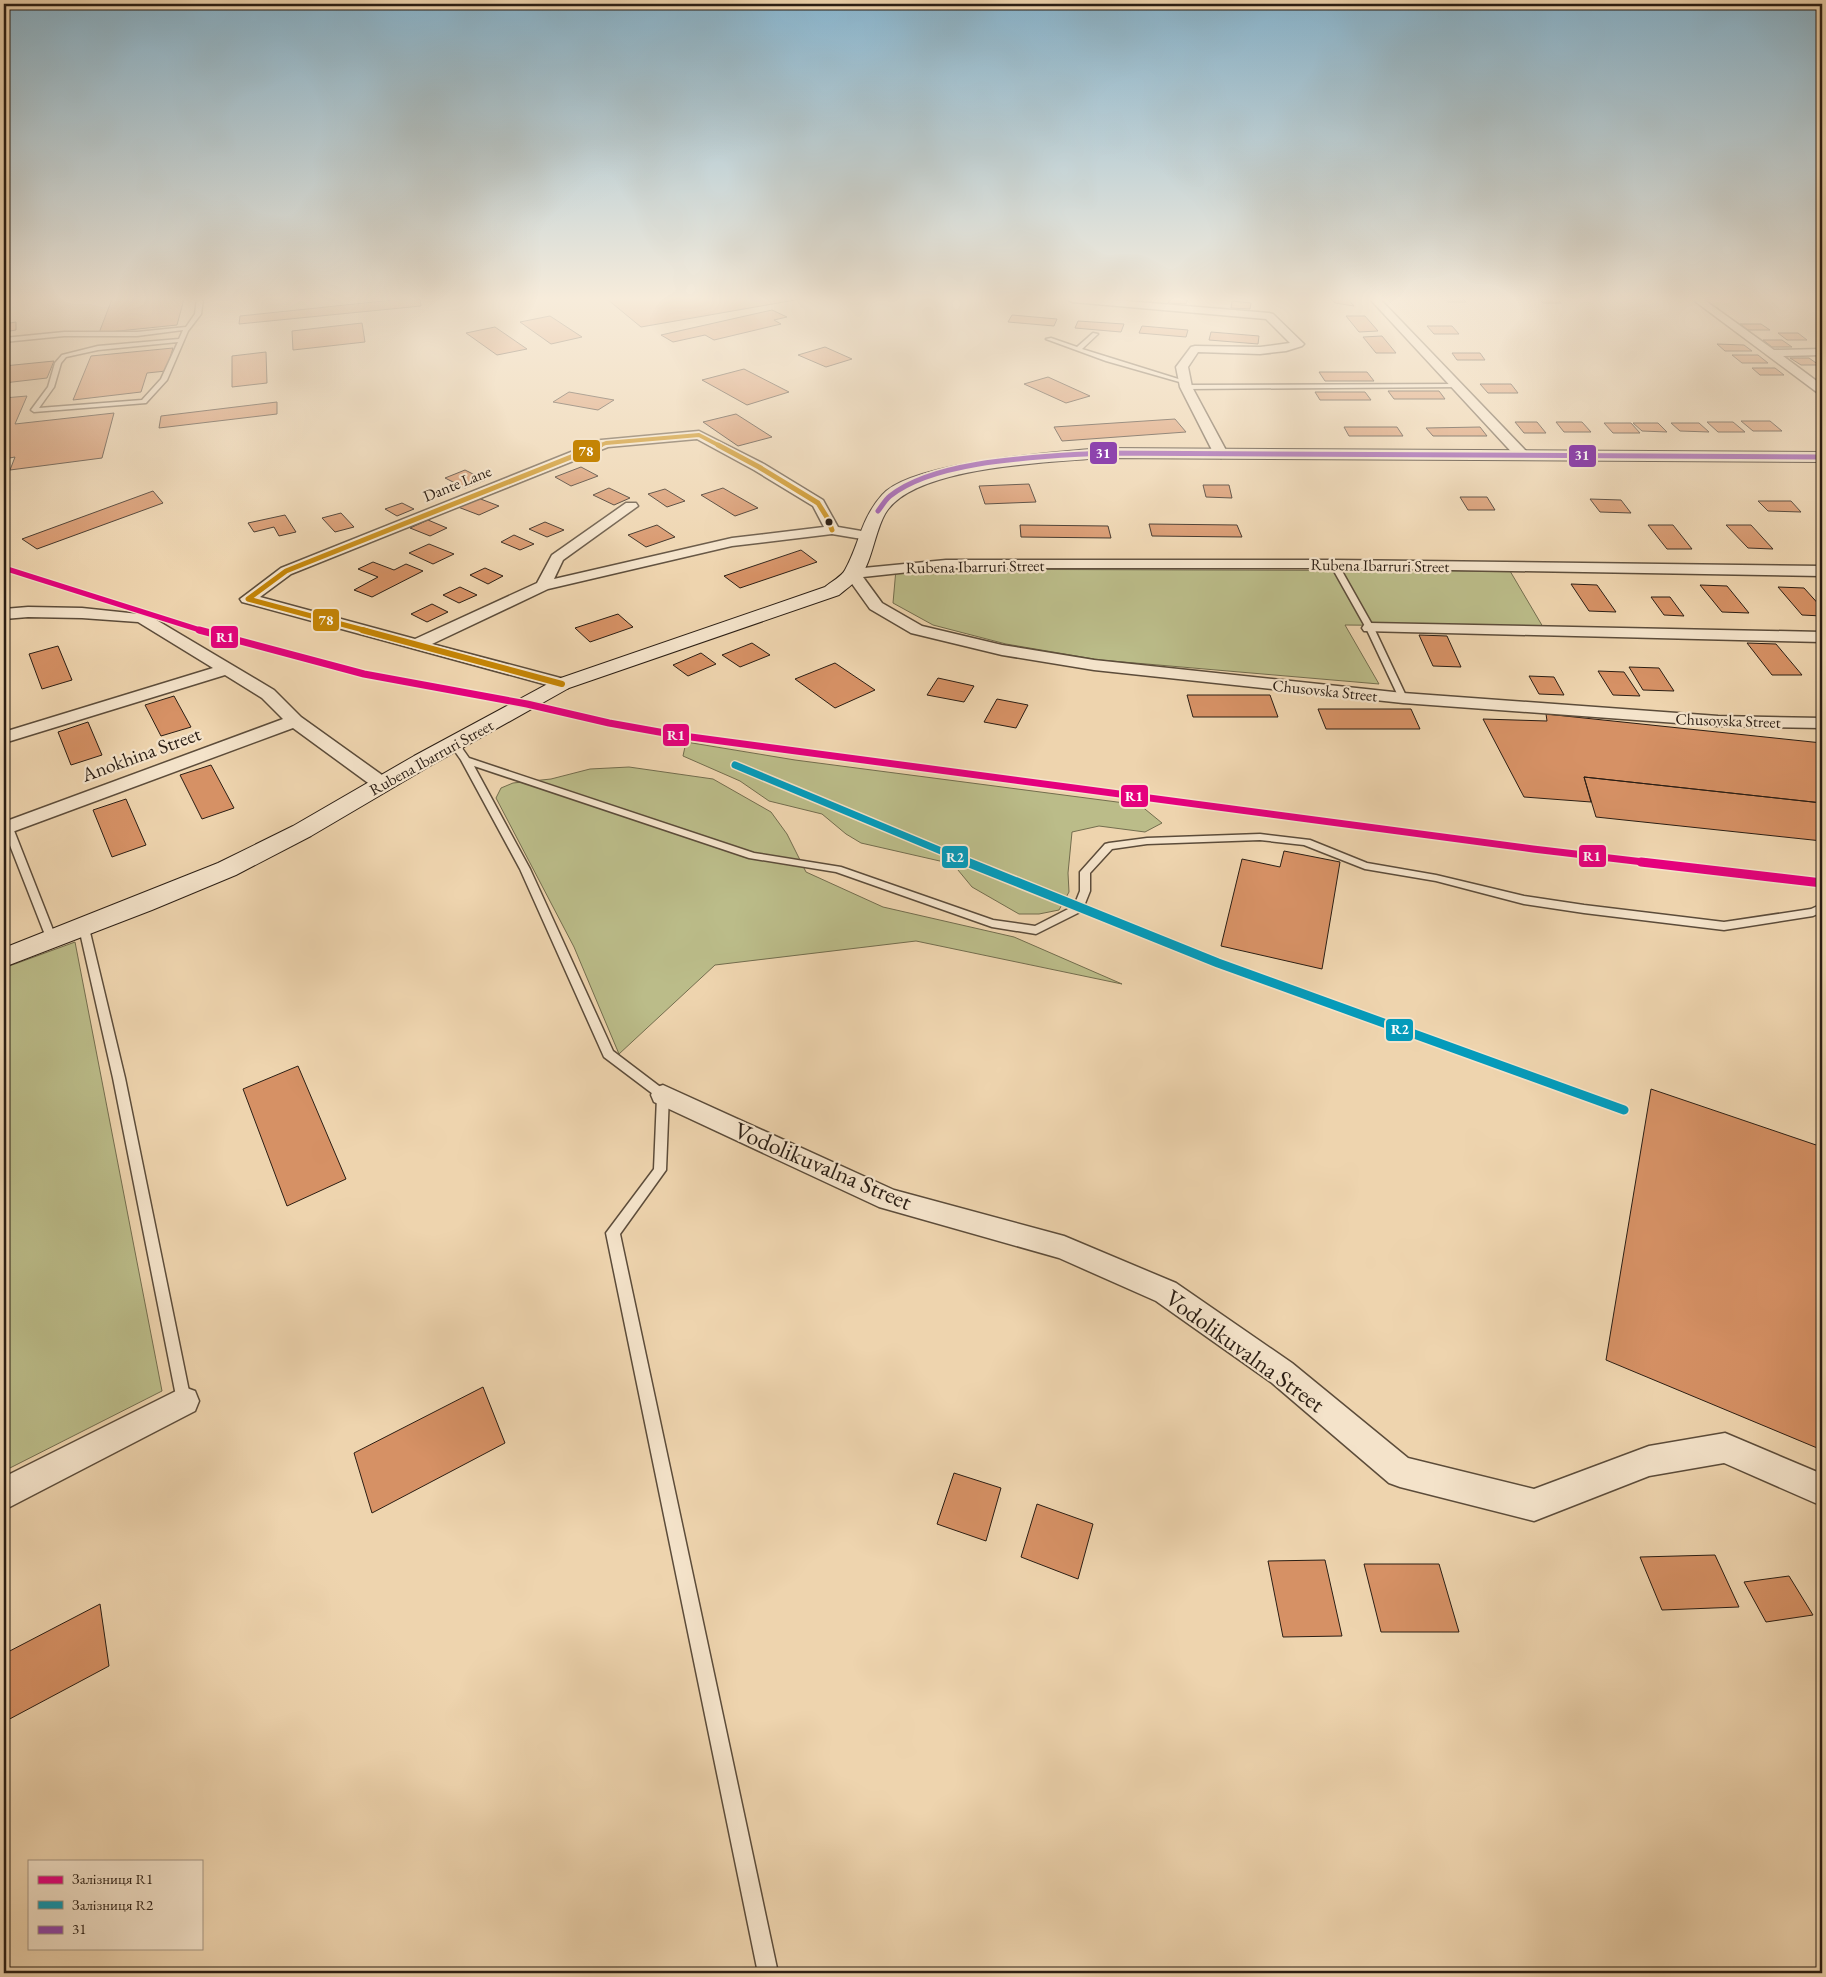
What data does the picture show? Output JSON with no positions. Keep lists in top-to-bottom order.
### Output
{
  "streets": {
    "main road": ["Rubena Ibarruri Street"],
    "street": [
      "Dante Lane",
      "Chusovska Street",
      "Anokhina Street",
      "Vodolikuvalna Street"
    ]
  },
  "crossings": [
    ["Dante Lane", "Rubena Ibarruri Street"],
    ["Rubena Ibarruri Street", "Chusovska Street"]
  ],
  "lines": [
    "transit line 78",
    "transit line 31",
    "rail line R1",
    "rail line R2"
  ],
  "legend": ["Залізниця R1", "Залізниця R2", "31"]
}
